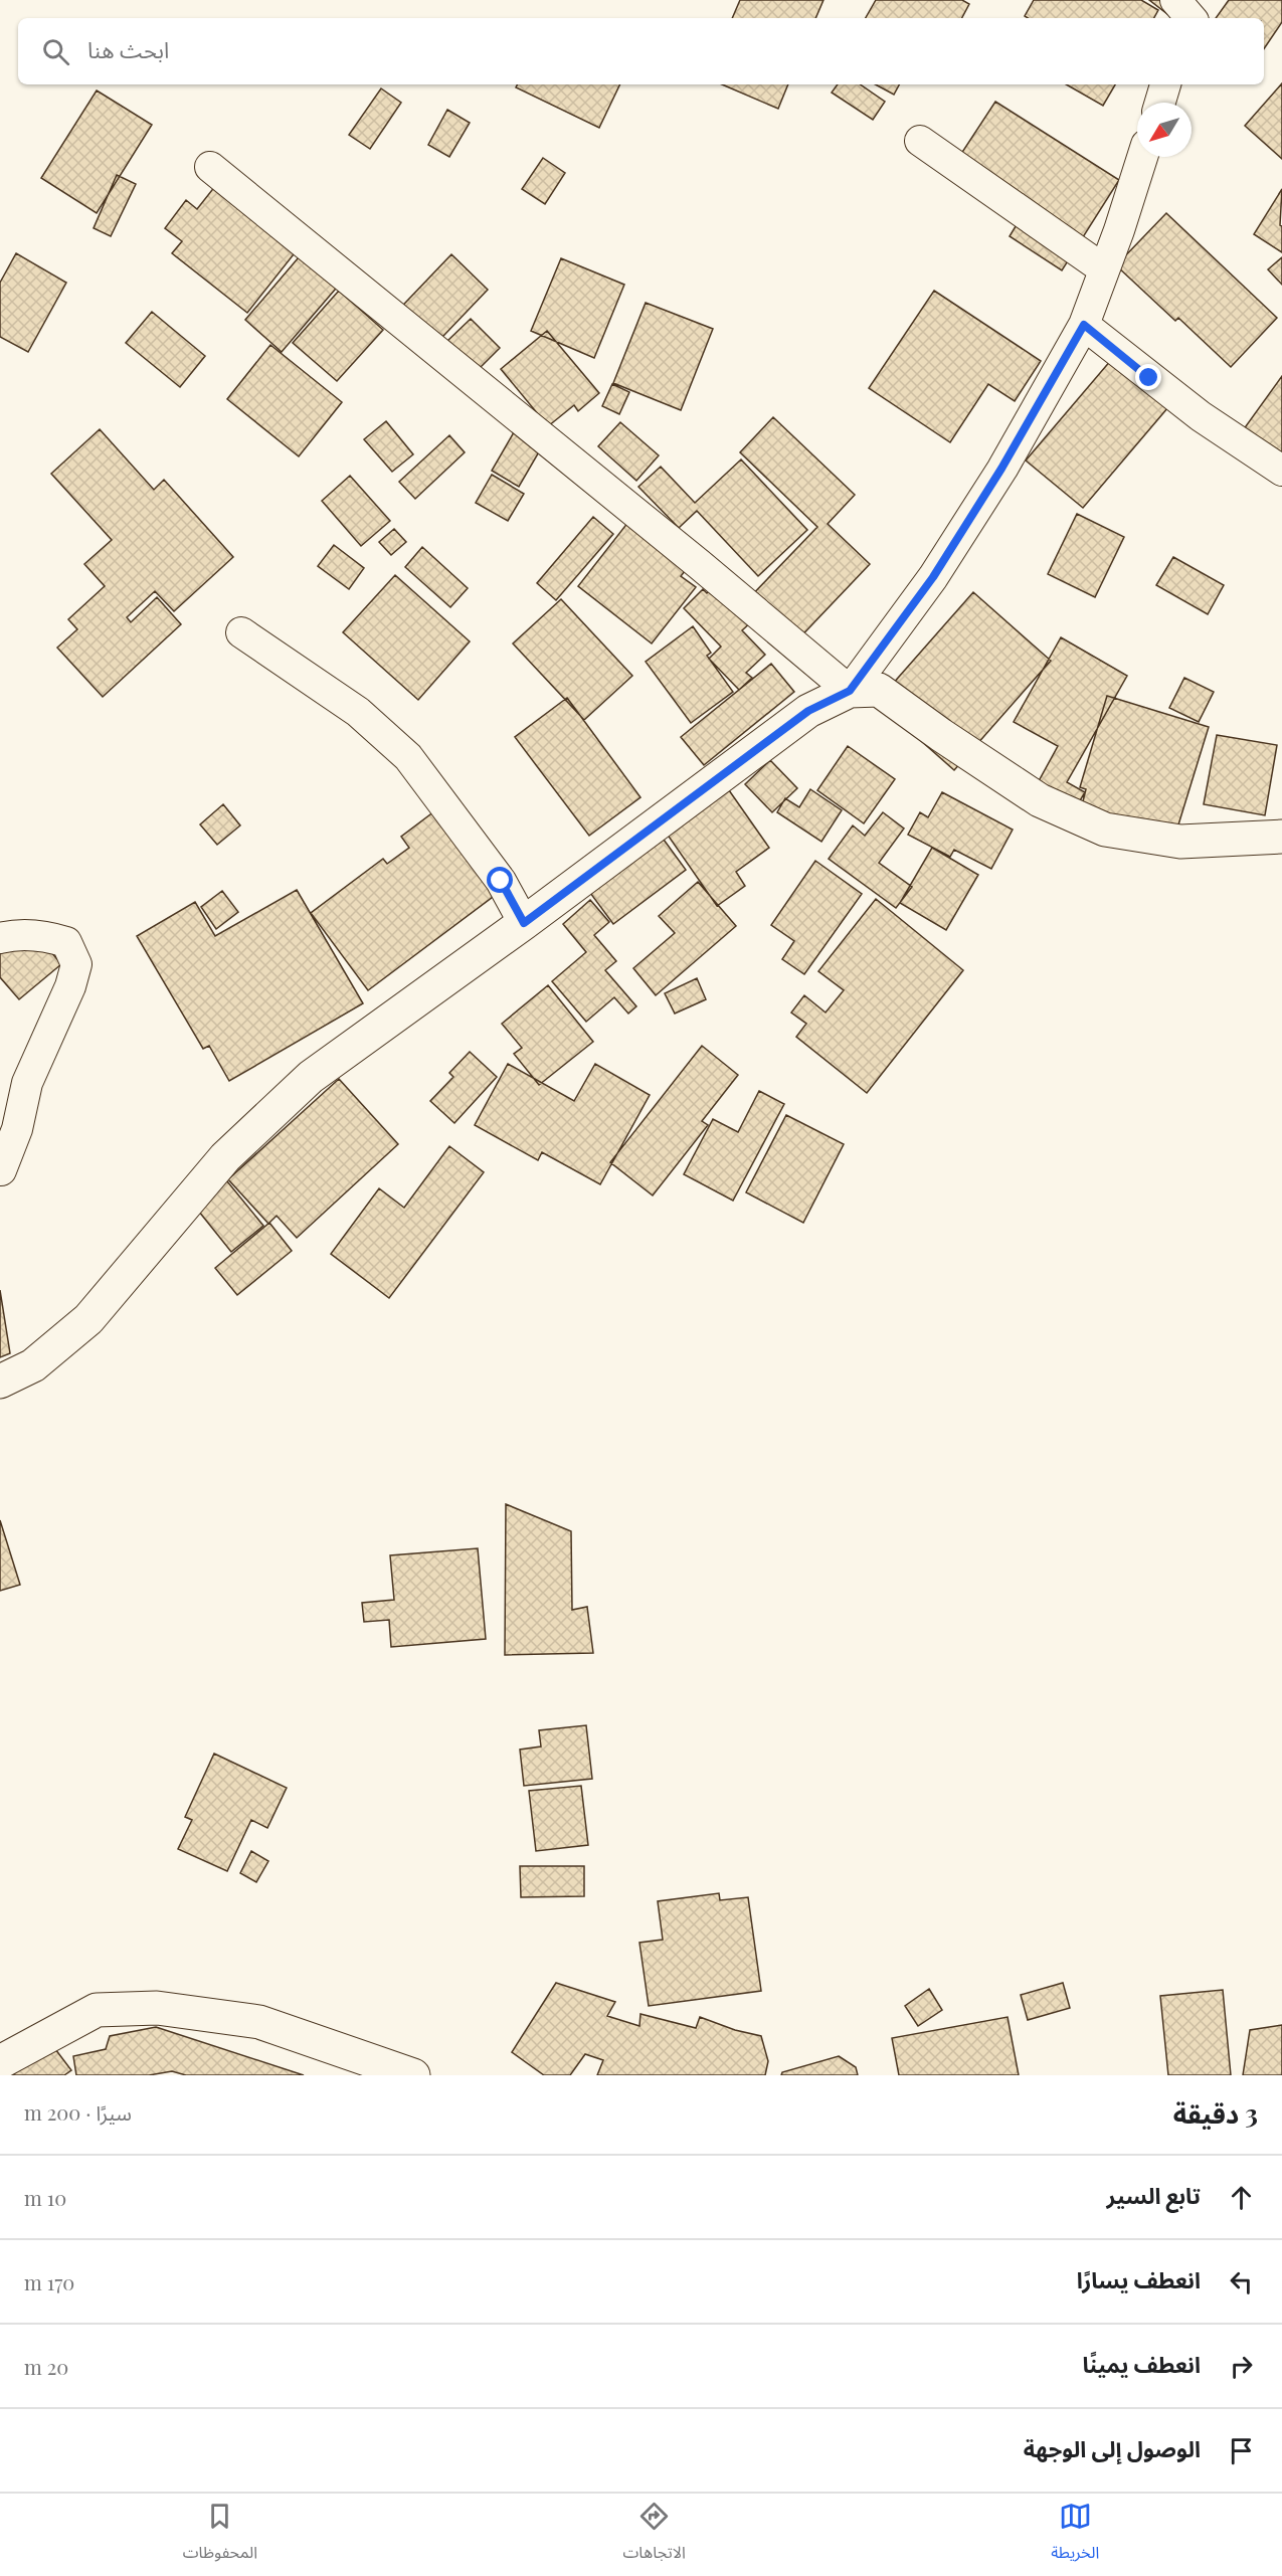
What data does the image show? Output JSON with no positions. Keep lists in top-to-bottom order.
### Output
{
  "north": "bottom left",
  "page": {
    "search": "ابحث هنا",
    "heading": ["3 دقيقة", "سيرًا · 200 m"],
    "list": [
      ["تابع السير", "10 m"],
      ["انعطف يسارًا", "170 m"],
      ["انعطف يمينًا", "20 m"],
      "الوصول إلى الوجهة"
    ],
    "nav": ["الخريطة", "الاتجاهات", "المحفوظات"]
  }
}
